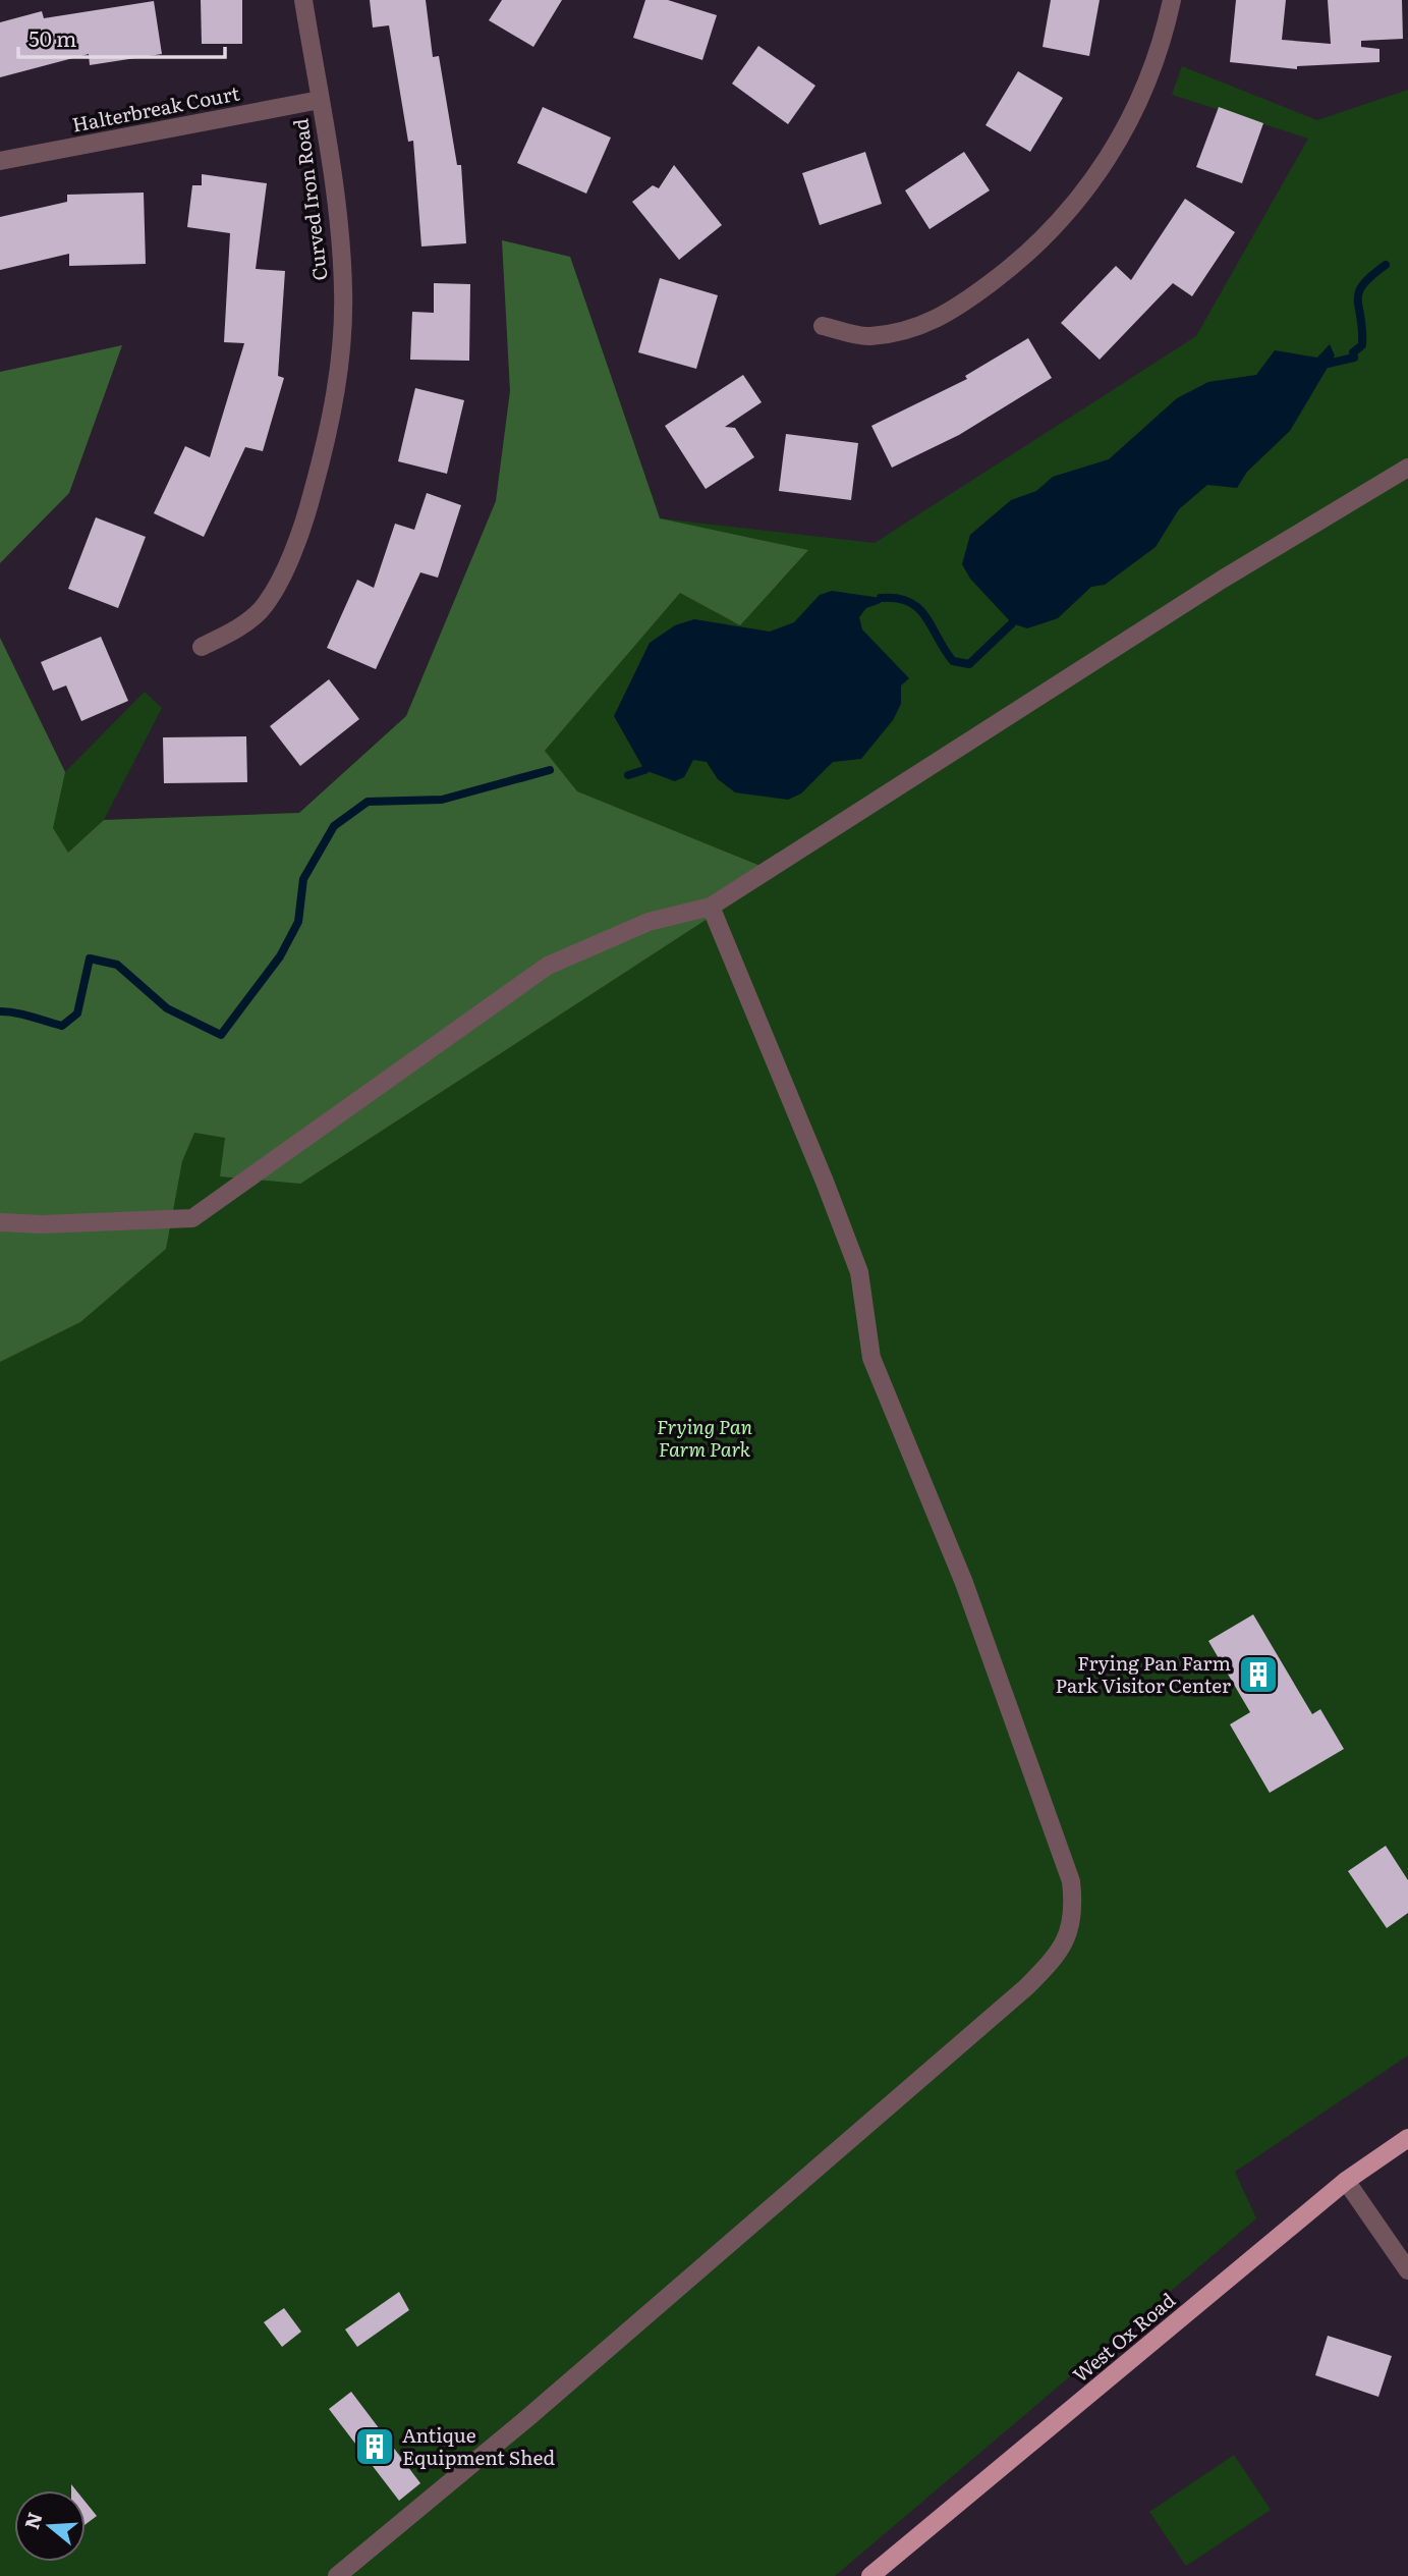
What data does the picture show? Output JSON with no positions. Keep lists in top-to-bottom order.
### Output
{
  "streets": {
    "main road": ["West Ox Road"],
    "street": ["Halterbreak Court", "Curved Iron Road"]
  },
  "crossings": [
    ["Halterbreak Court", "Curved Iron Road"]
  ],
  "parks": ["Frying Pan Farm Park"],
  "places": {
    "building": ["Frying Pan Farm Park Visitor Center", "Antique Equipment Shed"]
  },
  "scale_bar": "50 m",
  "north": "left"
}
